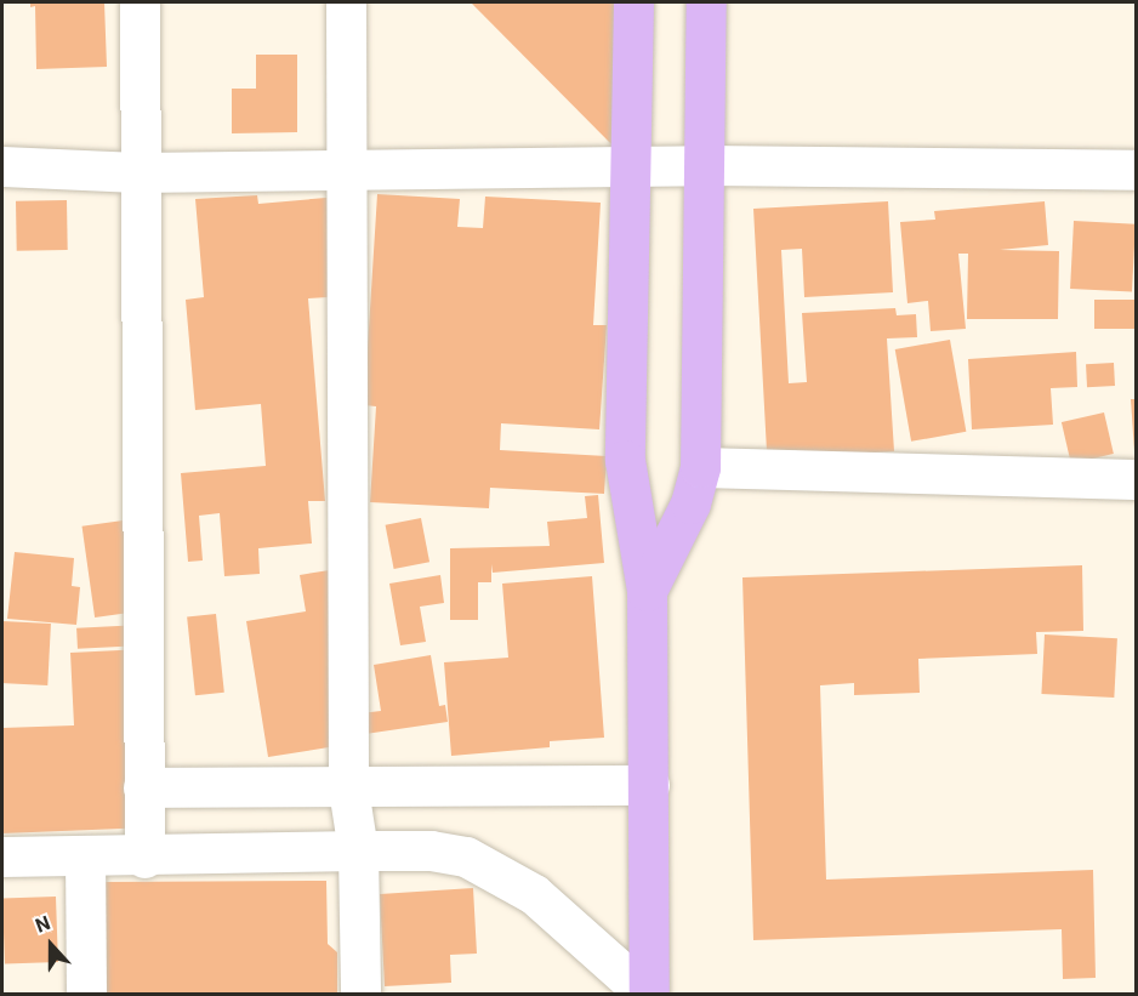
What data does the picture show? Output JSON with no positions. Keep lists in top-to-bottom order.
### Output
{
  "north": "top"
}
